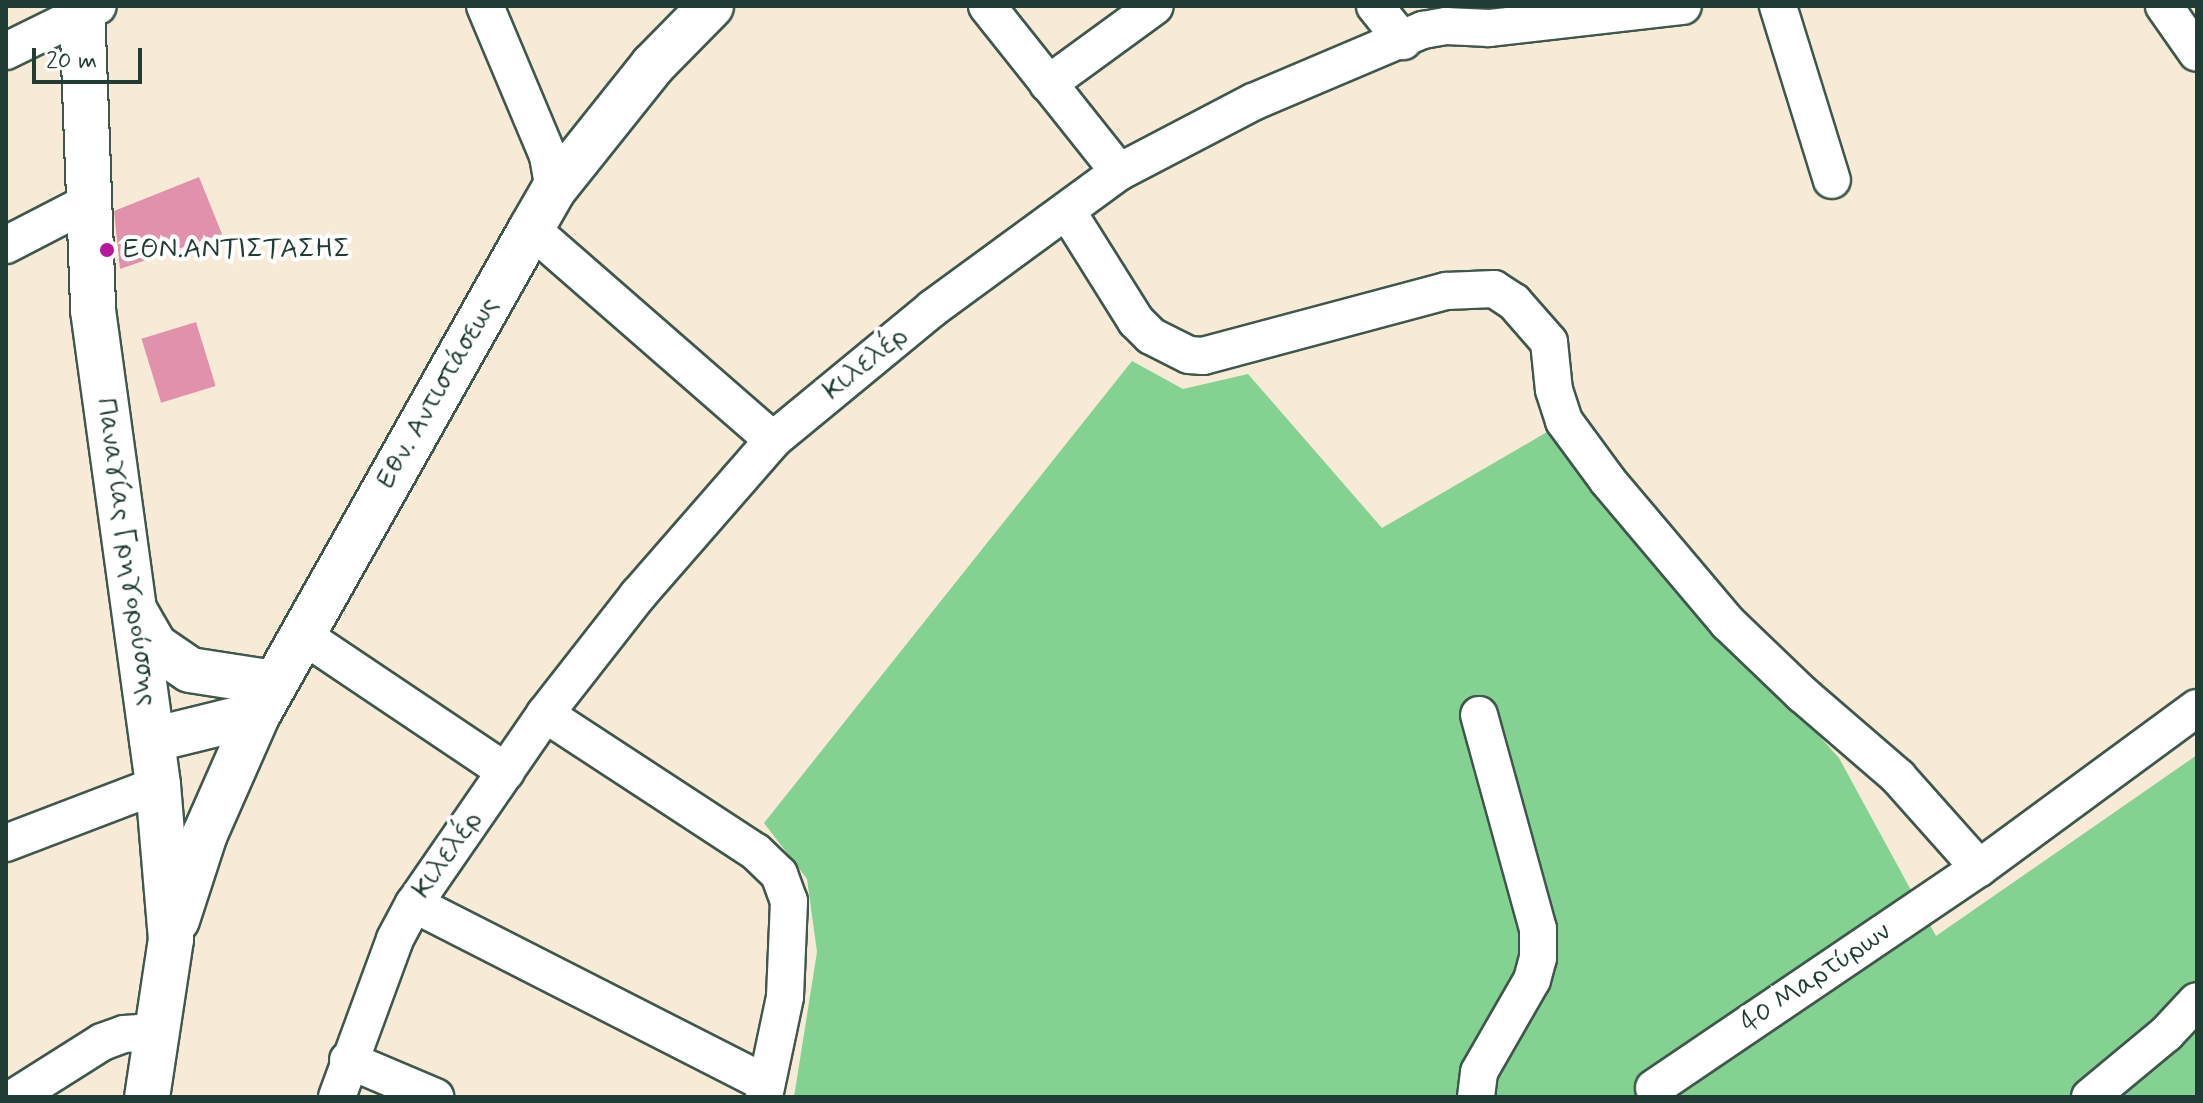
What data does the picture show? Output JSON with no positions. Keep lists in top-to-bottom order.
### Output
{
  "streets": {
    "street": [
      "Κιλελέρ",
      "Εθν. Αντιστάσεως",
      "Παναγίας Γρηγορούσσης",
      "40 Μαρτύρων"
    ]
  },
  "crossings": [
    ["Εθν. Αντιστάσεως", "Παναγίας Γρηγορούσσης"]
  ],
  "places": ["ΕΘΝ.ΑΝΤΙΣΤΑΣΗΣ"],
  "scale_bar": "20 m"
}
